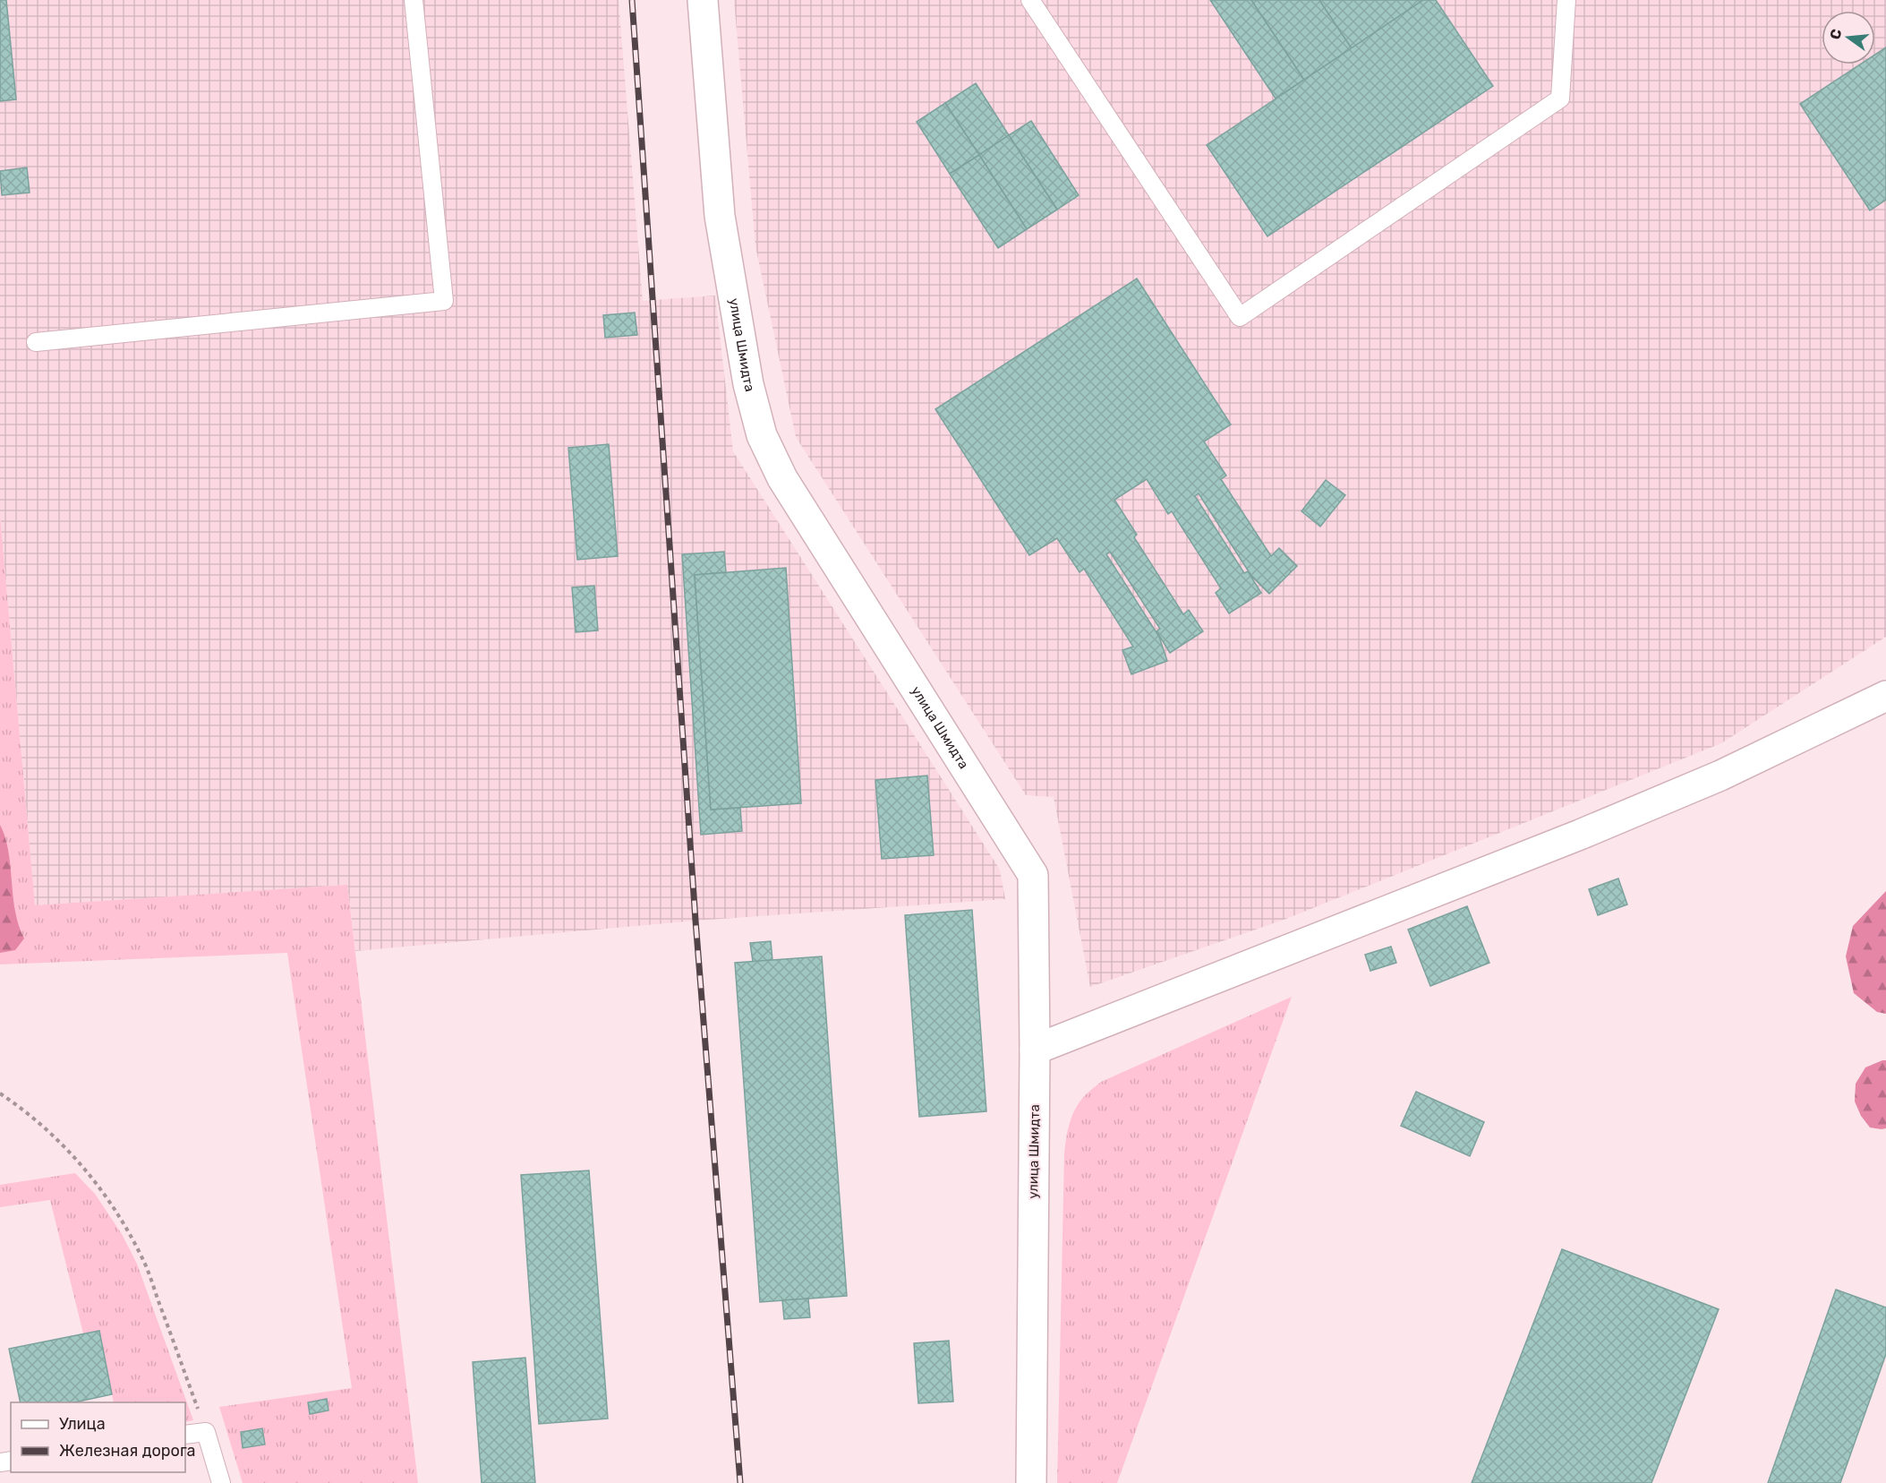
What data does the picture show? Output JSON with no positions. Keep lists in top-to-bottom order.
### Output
{
  "streets": {
    "street": ["улица Шмидта"]
  },
  "legend": ["Улица", "Железная дорога"],
  "north": "left"
}
